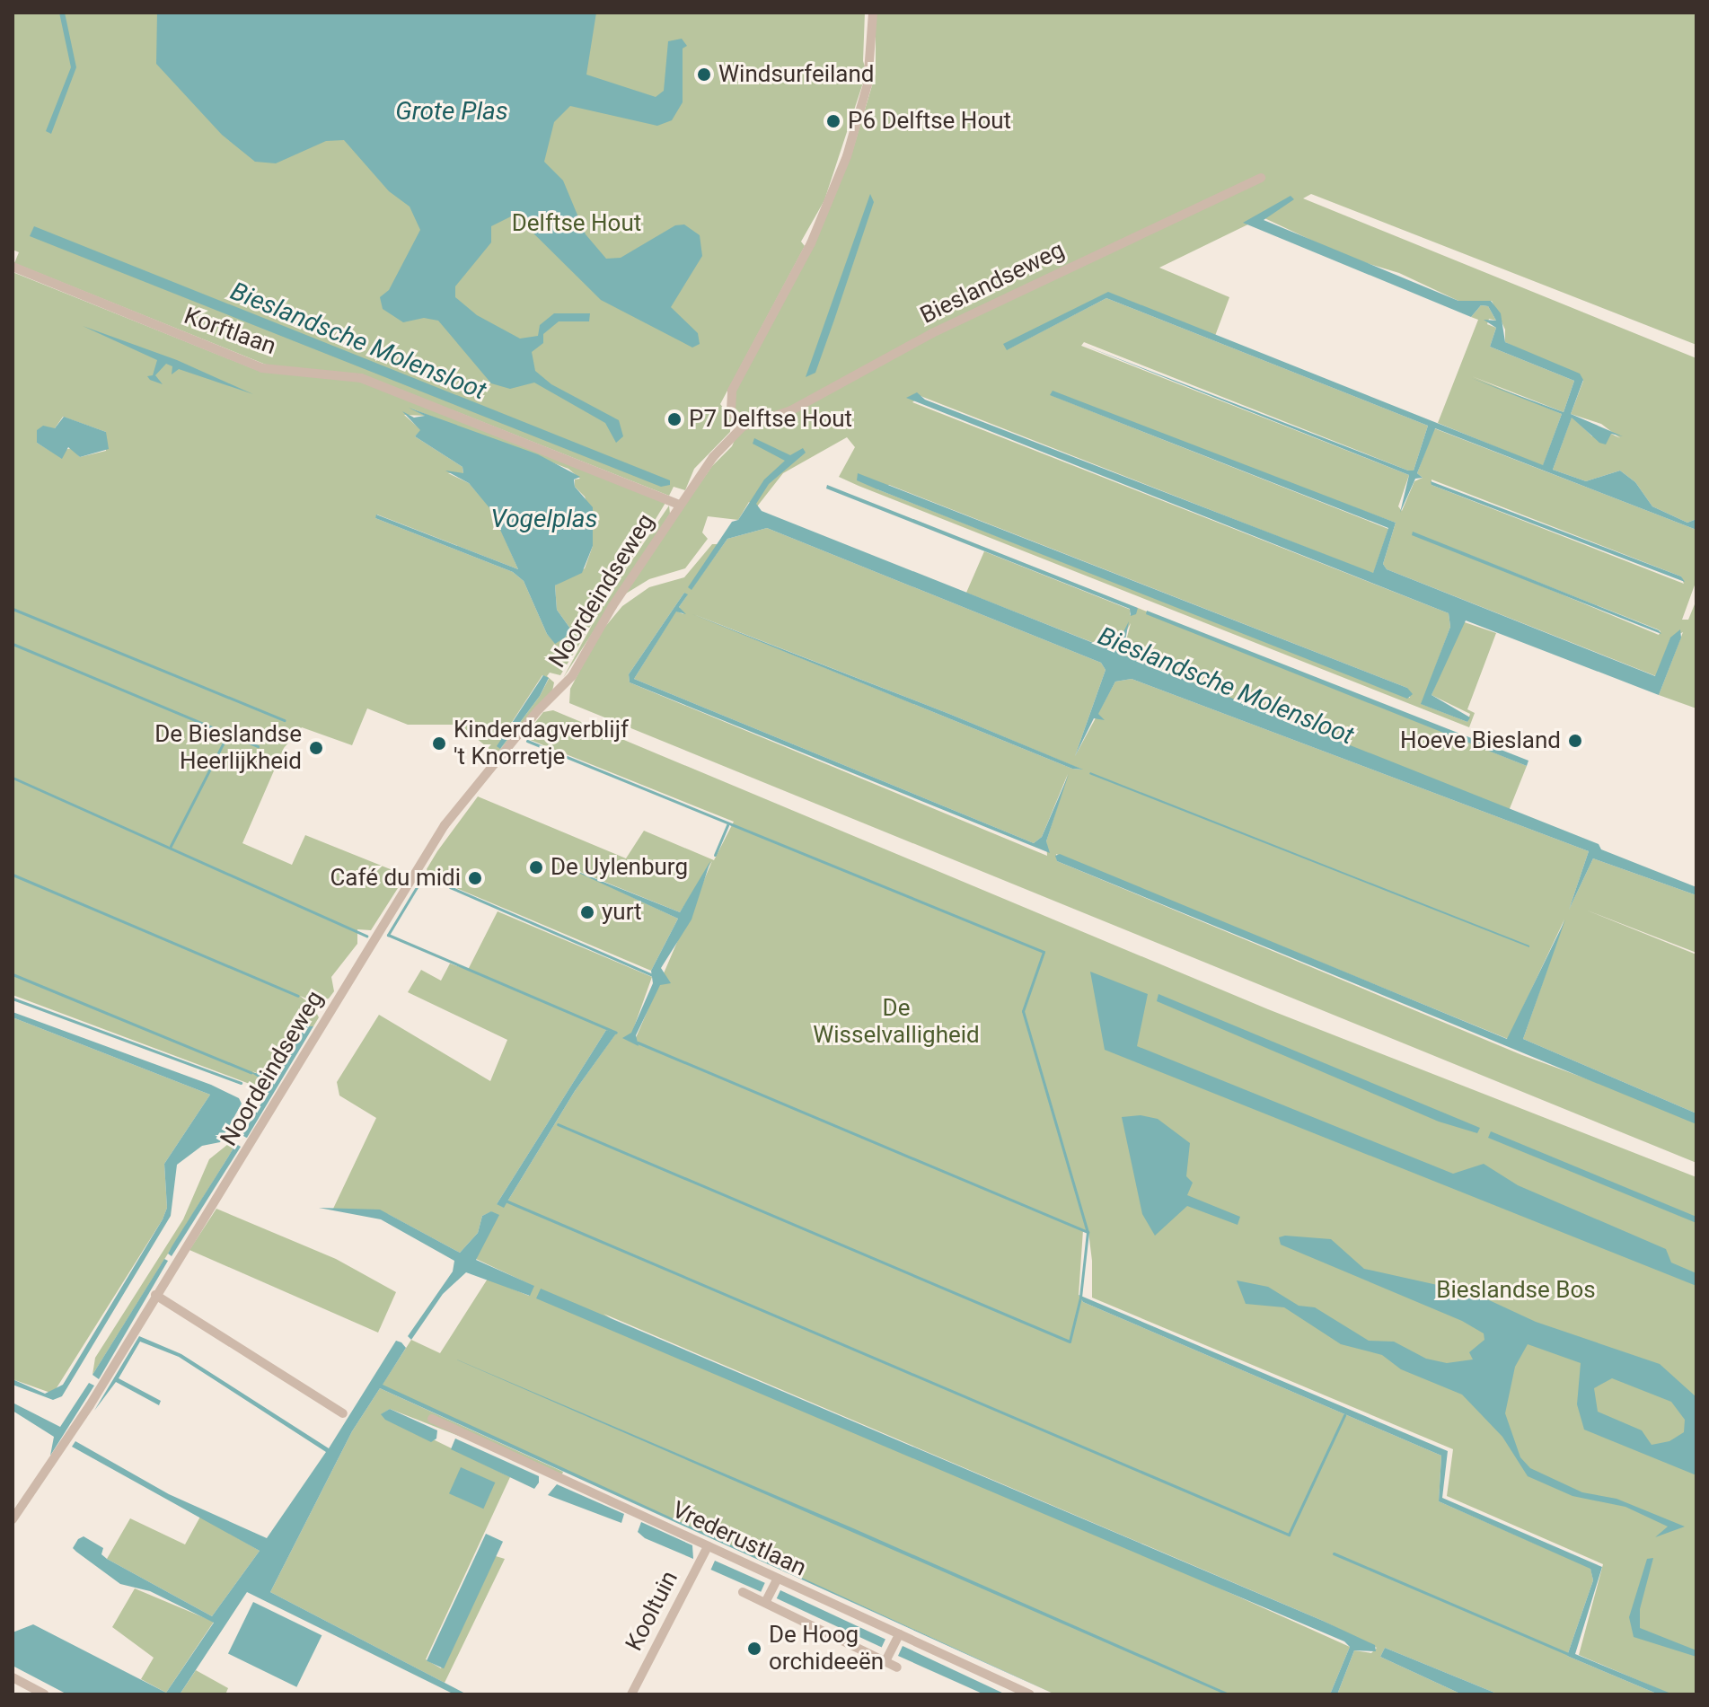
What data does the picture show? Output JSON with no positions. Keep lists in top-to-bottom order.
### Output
{
  "streets": {
    "street": [
      "Bieslandseweg",
      "Korftlaan",
      "Noordeindseweg",
      "Vrederustlaan",
      "Kooltuin"
    ]
  },
  "crossings": [
    ["Bieslandseweg", "Noordeindseweg"],
    ["Korftlaan", "Noordeindseweg"],
    ["Vrederustlaan", "Kooltuin"]
  ],
  "water": ["Grote Plas", "Bieslandsche Molensloot", "Vogelplas"],
  "parks": ["Delftse Hout", "De Wisselvalligheid", "Bieslandse Bos"],
  "places": [
    "Windsurfeiland",
    "P6 Delftse Hout",
    "P7 Delftse Hout",
    "Hoeve Biesland",
    "Kinderdagverblijf 't Knorretje",
    "De Bieslandse Heerlijkheid",
    "De Uylenburg",
    "Café du midi",
    "yurt",
    "De Hoog orchideeën"
  ]
}
